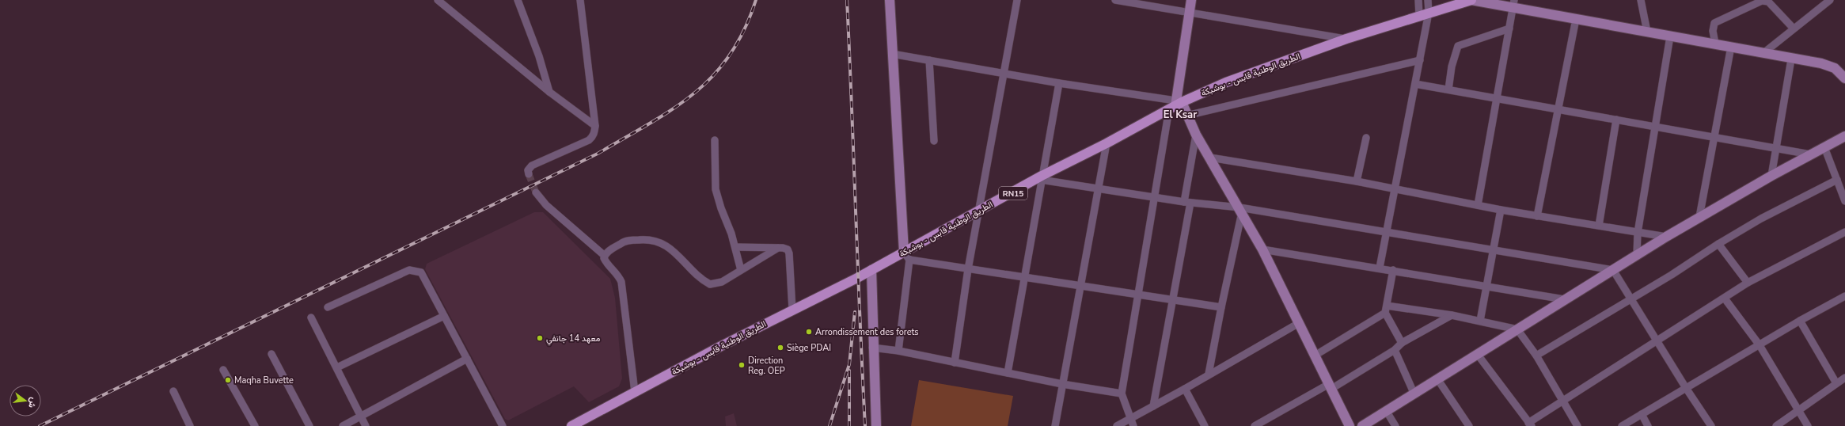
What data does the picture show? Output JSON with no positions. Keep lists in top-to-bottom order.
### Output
{
  "streets": {
    "main road": ["الطريق الوطنية قابس - بوشبكة", "RN15"]
  },
  "districts": ["El Ksar"],
  "places": [
    "Arrondissement des forets",
    "معهد 14 جانفي",
    "Siège PDAI",
    "Direction Reg. OEP",
    "Maqha Buvette"
  ],
  "north": "right"
}
